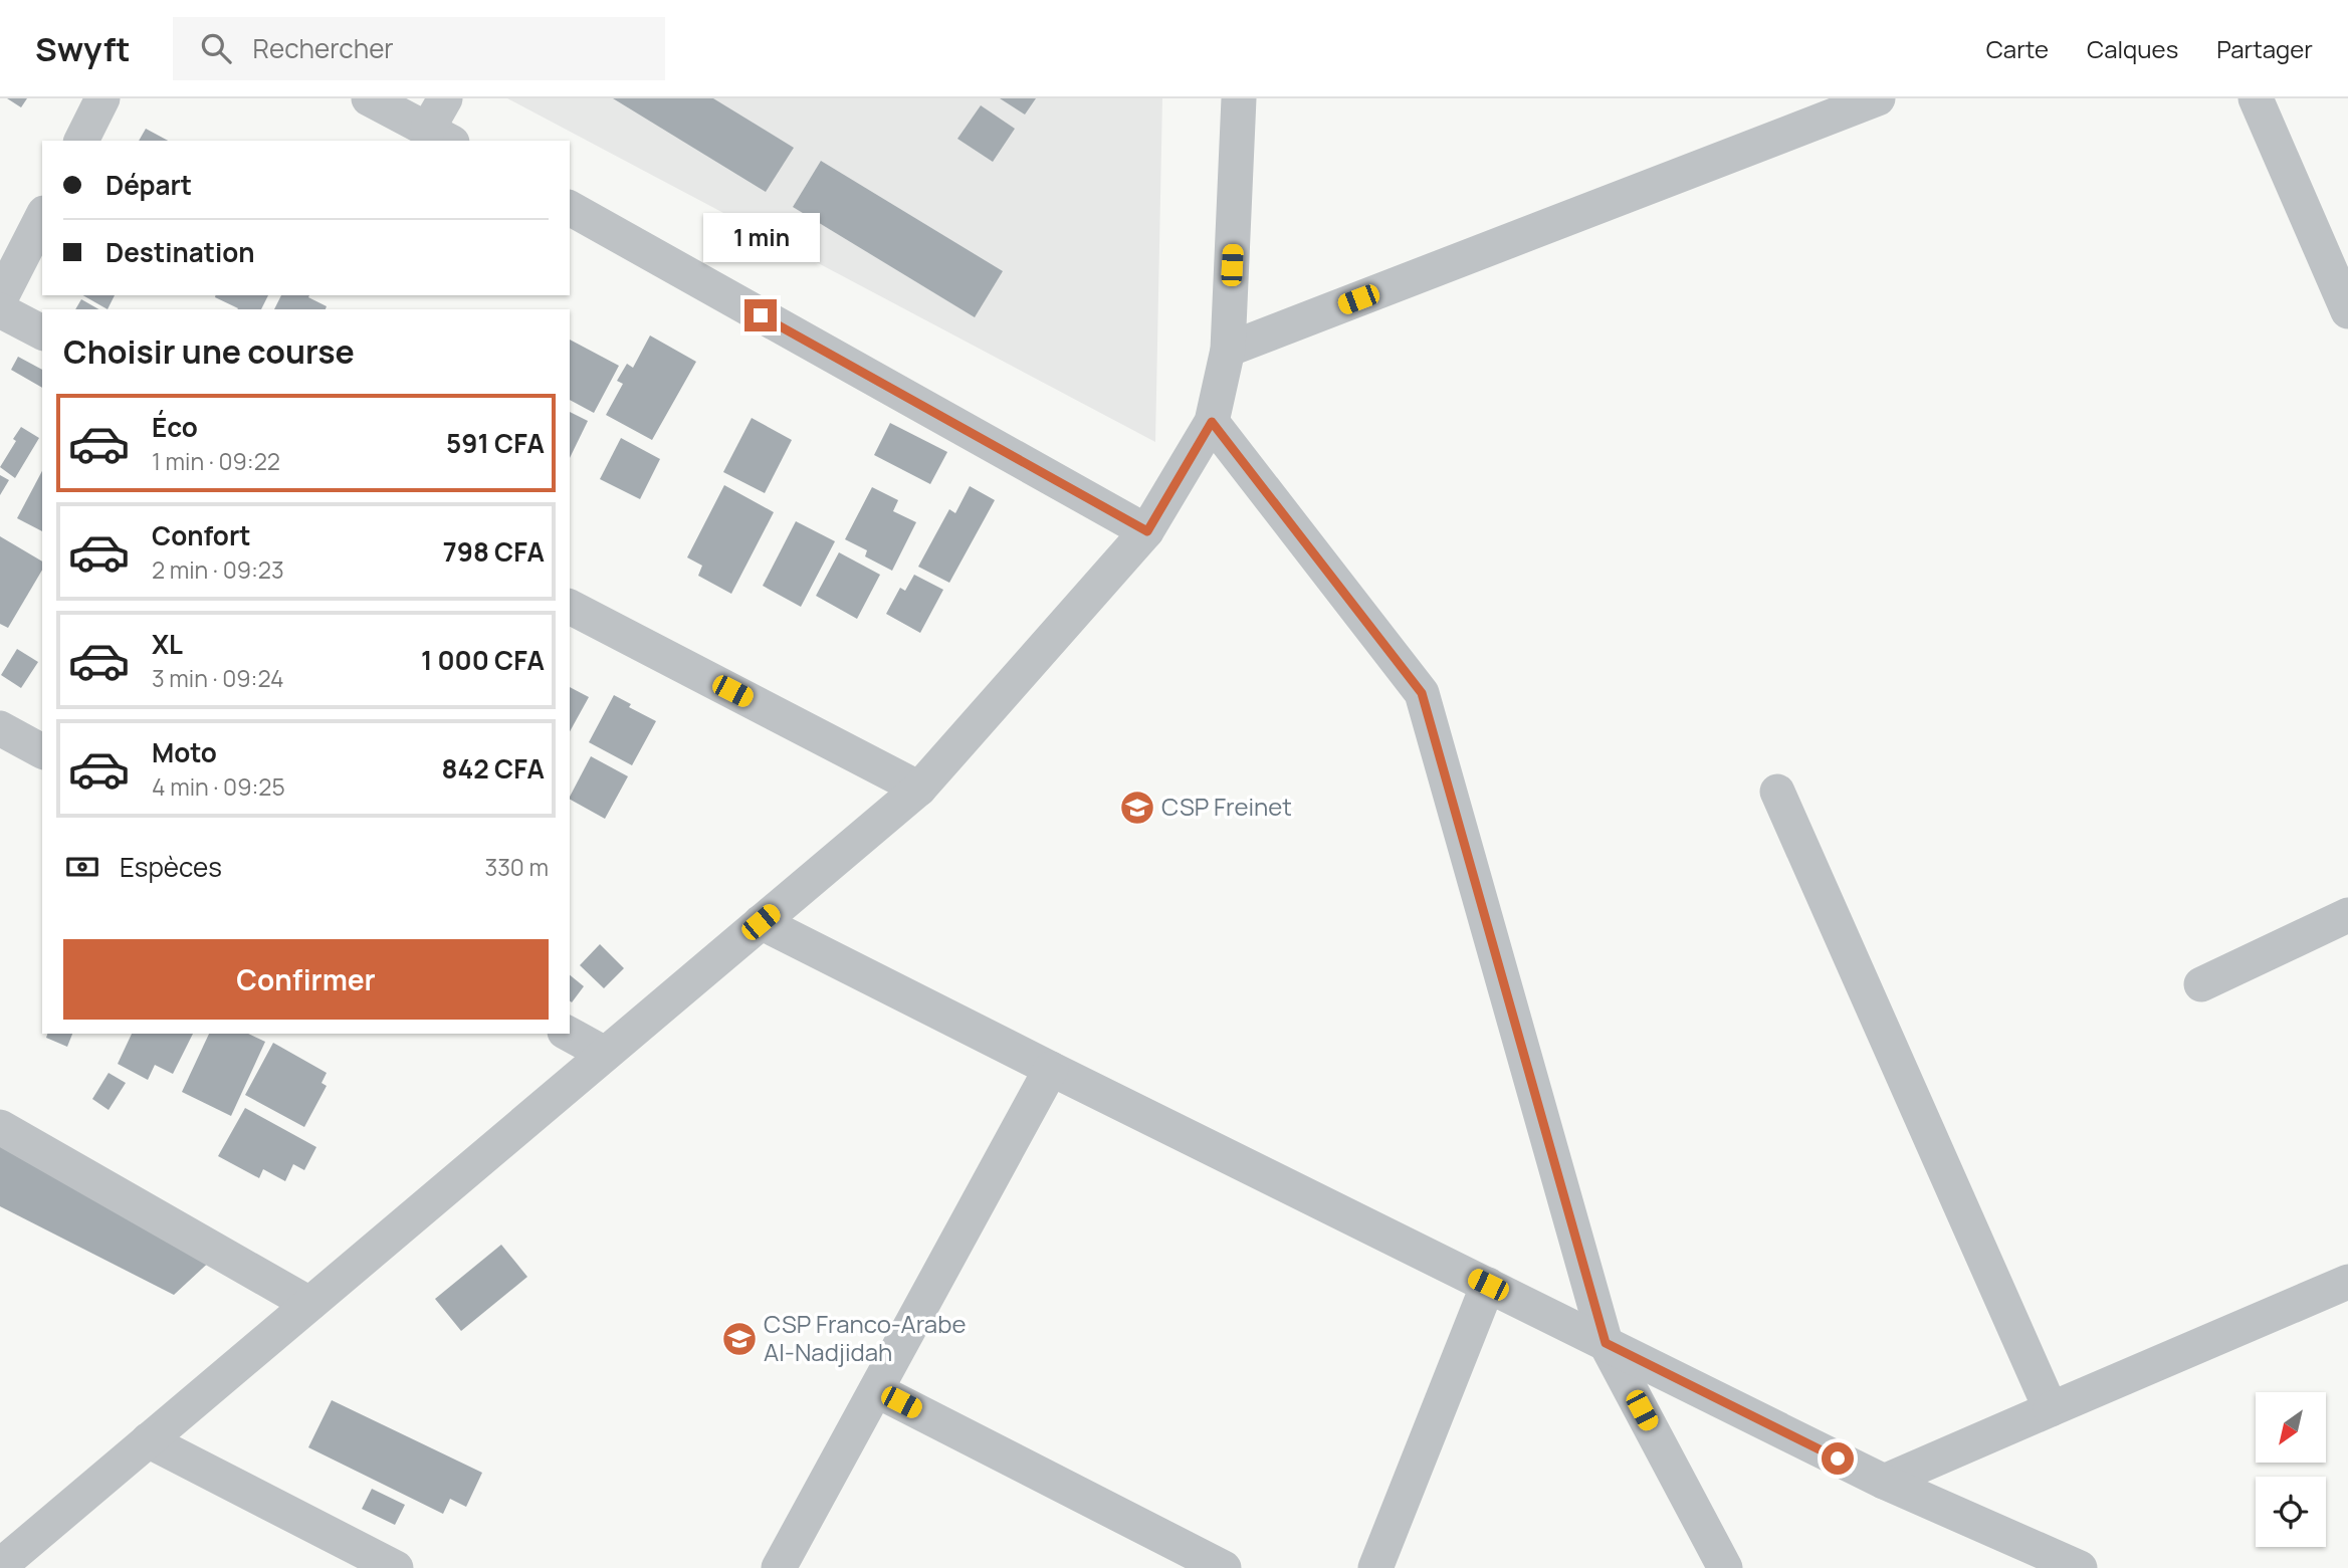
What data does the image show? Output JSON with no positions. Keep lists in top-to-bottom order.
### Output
{
  "places": {
    "school or university": ["CSP Freinet", "CSP Franco-Arabe Al-Nadjidah"]
  },
  "north": "bottom left",
  "page": {
    "header": "Swyft",
    "search": "Rechercher",
    "nav": ["Carte", "Calques", "Partager"],
    "banner": ["Départ", "Destination"],
    "bubble": "1 min",
    "heading": "Choisir une course",
    "list": [
      {
        "name": "Éco",
        "note": "1 min · 09:22",
        "value": "591 CFA"
      },
      {
        "name": "Confort",
        "note": "2 min · 09:23",
        "value": "798 CFA"
      },
      {
        "name": "XL",
        "note": "3 min · 09:24",
        "value": "1 000 CFA"
      },
      {
        "name": "Moto",
        "note": "4 min · 09:25",
        "value": "842 CFA"
      }
    ],
    "pay": ["Espèces", "330 m"],
    "buttons": "Confirmer"
  }
}
